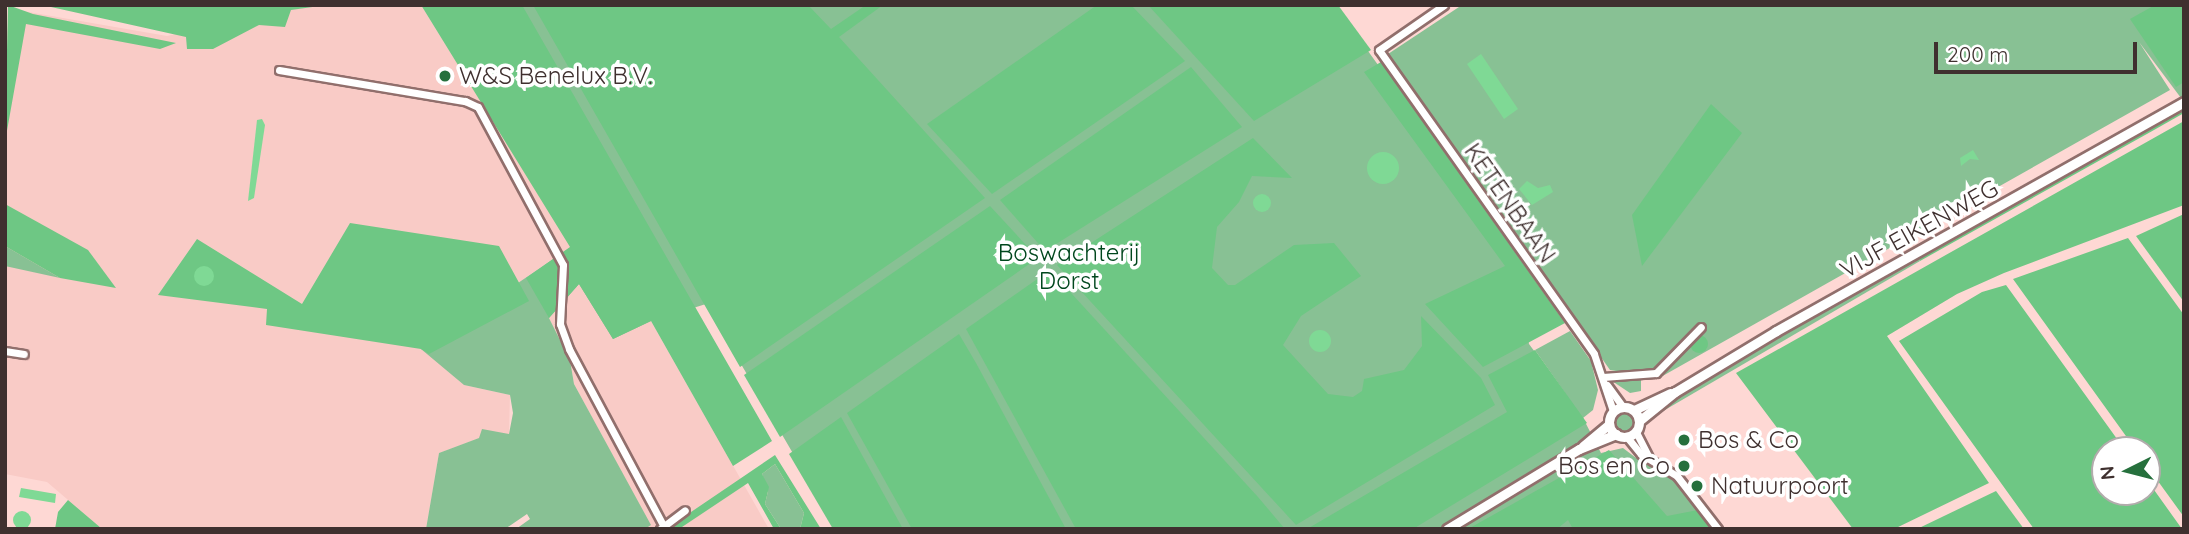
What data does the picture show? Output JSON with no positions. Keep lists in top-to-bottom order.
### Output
{
  "streets": {
    "main road": ["VIJF EIKENWEG"],
    "street": ["KETENBAAN"]
  },
  "crossings": [
    ["KETENBAAN", "VIJF EIKENWEG"]
  ],
  "parks": ["Boswachterij Dorst"],
  "places": [
    "W&S Benelux B.V.",
    "Bos & Co",
    "Bos en Co",
    "Natuurpoort"
  ],
  "scale_bar": "200 m",
  "north": "left"
}
